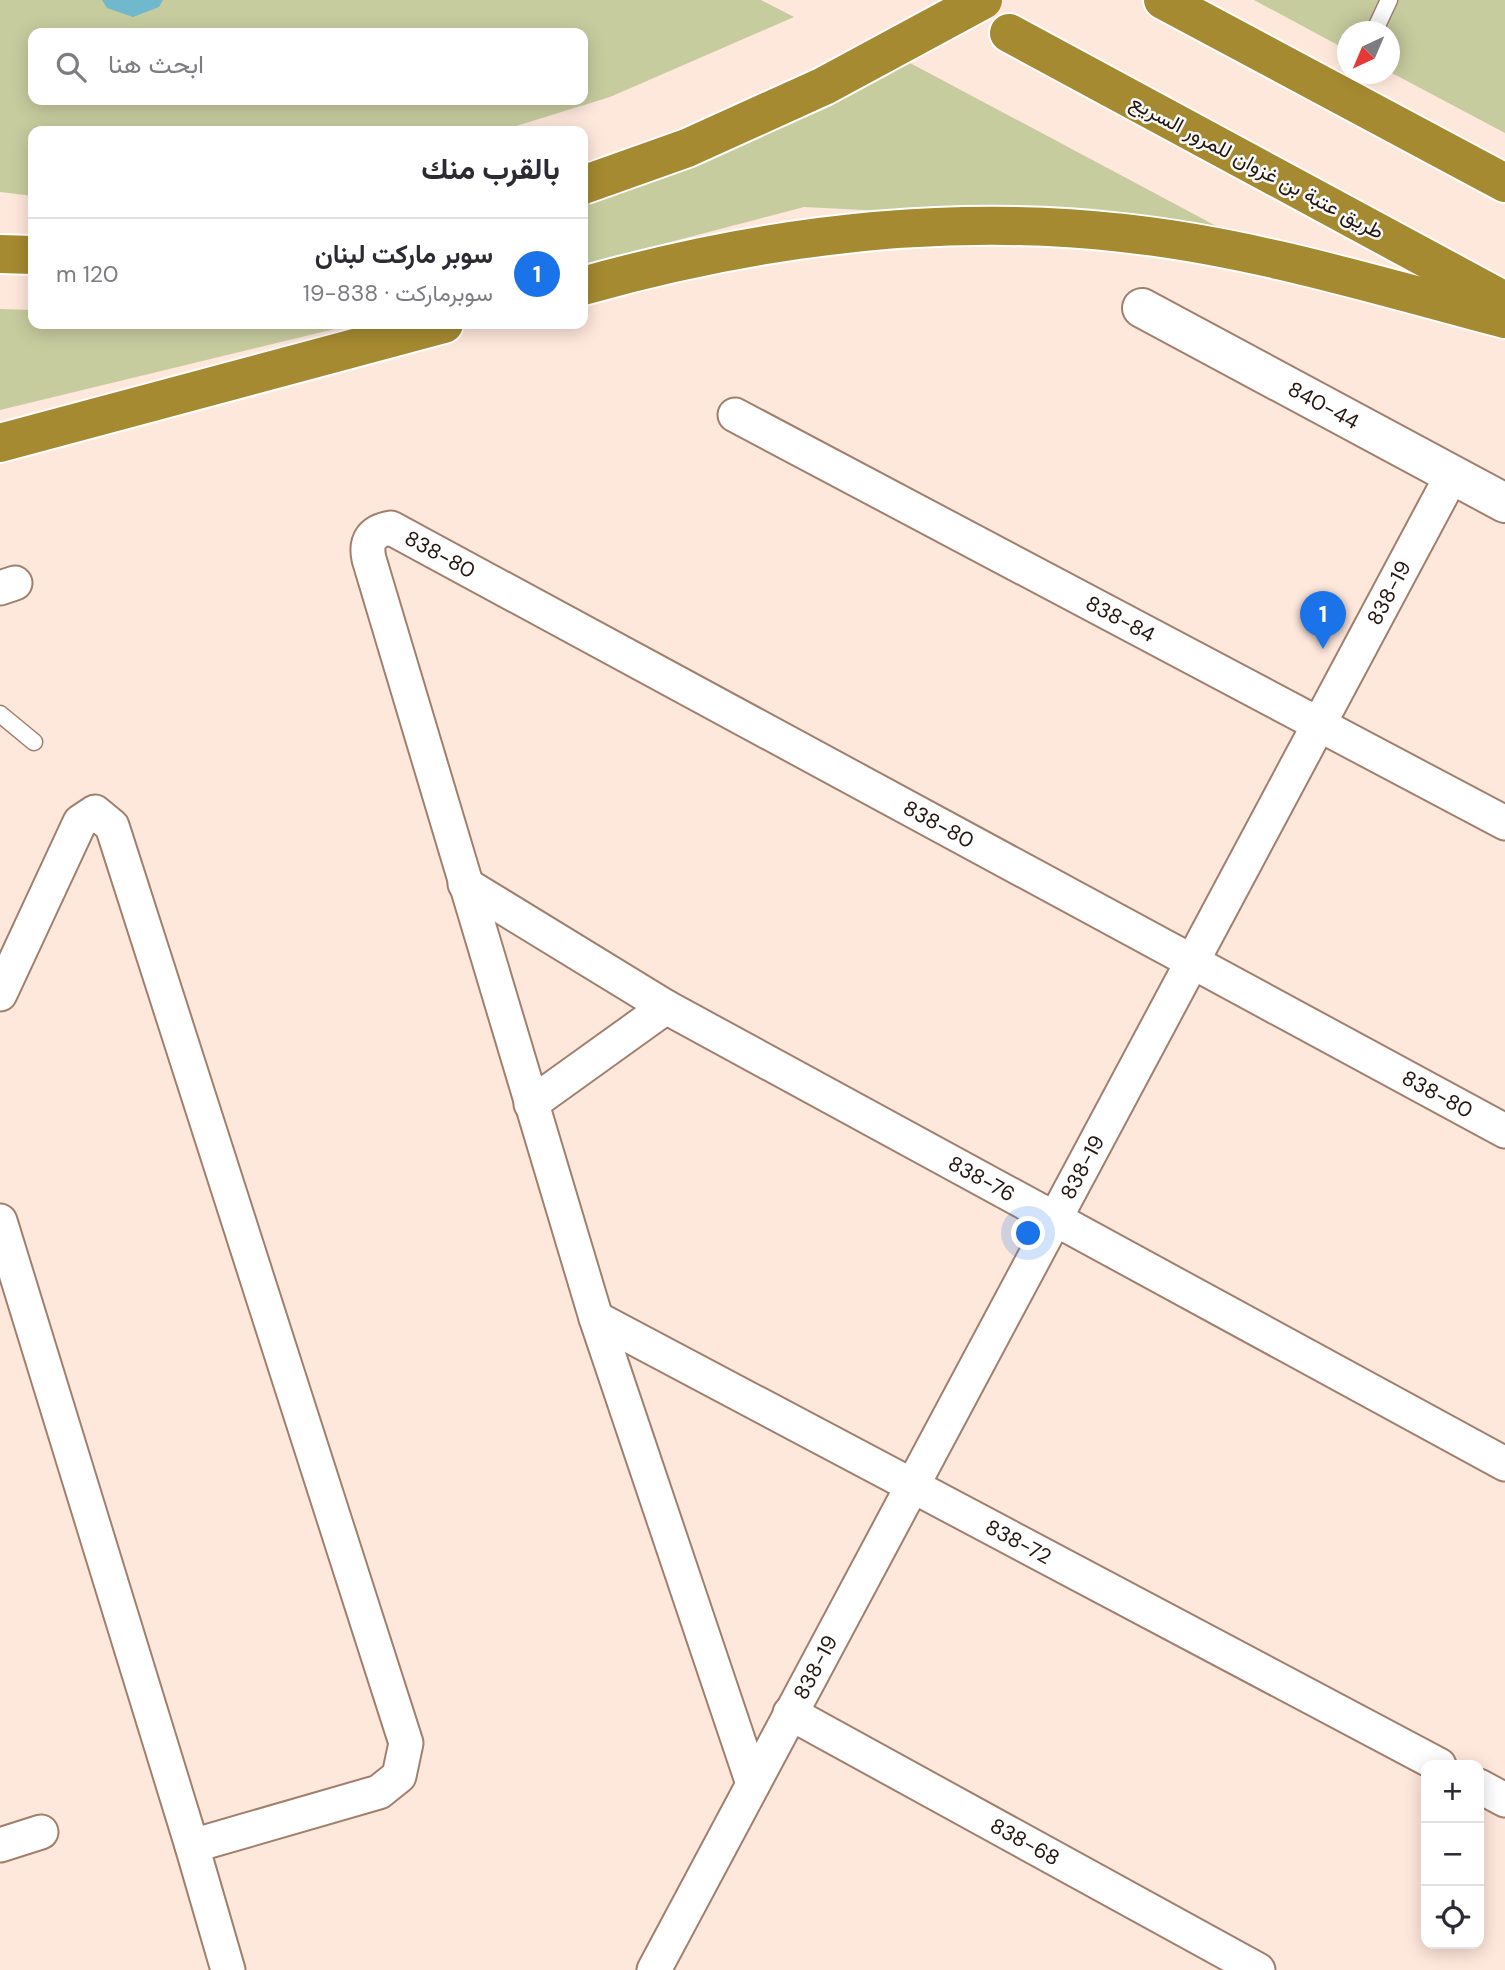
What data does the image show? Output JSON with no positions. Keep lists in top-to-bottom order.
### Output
{
  "streets": {
    "highway": ["طريق عتبة بن غزوان للمرور السريع"],
    "street": [
      "840-44",
      "838-80",
      "838-19",
      "838-84",
      "838-76",
      "838-72",
      "838-68"
    ]
  },
  "crossings": [
    ["840-44", "838-19"],
    ["838-80", "838-19"],
    ["838-80", "838-76"],
    ["838-19", "838-84"],
    ["838-19", "838-76"],
    ["838-19", "838-72"],
    ["838-19", "838-68"]
  ],
  "north": "bottom left",
  "page": {
    "search": "ابحث هنا",
    "heading": "بالقرب منك",
    "list": [
      {
        "mark": "1",
        "name": "سوبر ماركت لبنان",
        "note": "سوبرماركت · 838-19",
        "value": "120 m"
      }
    ],
    "pins": "1",
    "map_buttons": ["+", "−"]
  }
}
